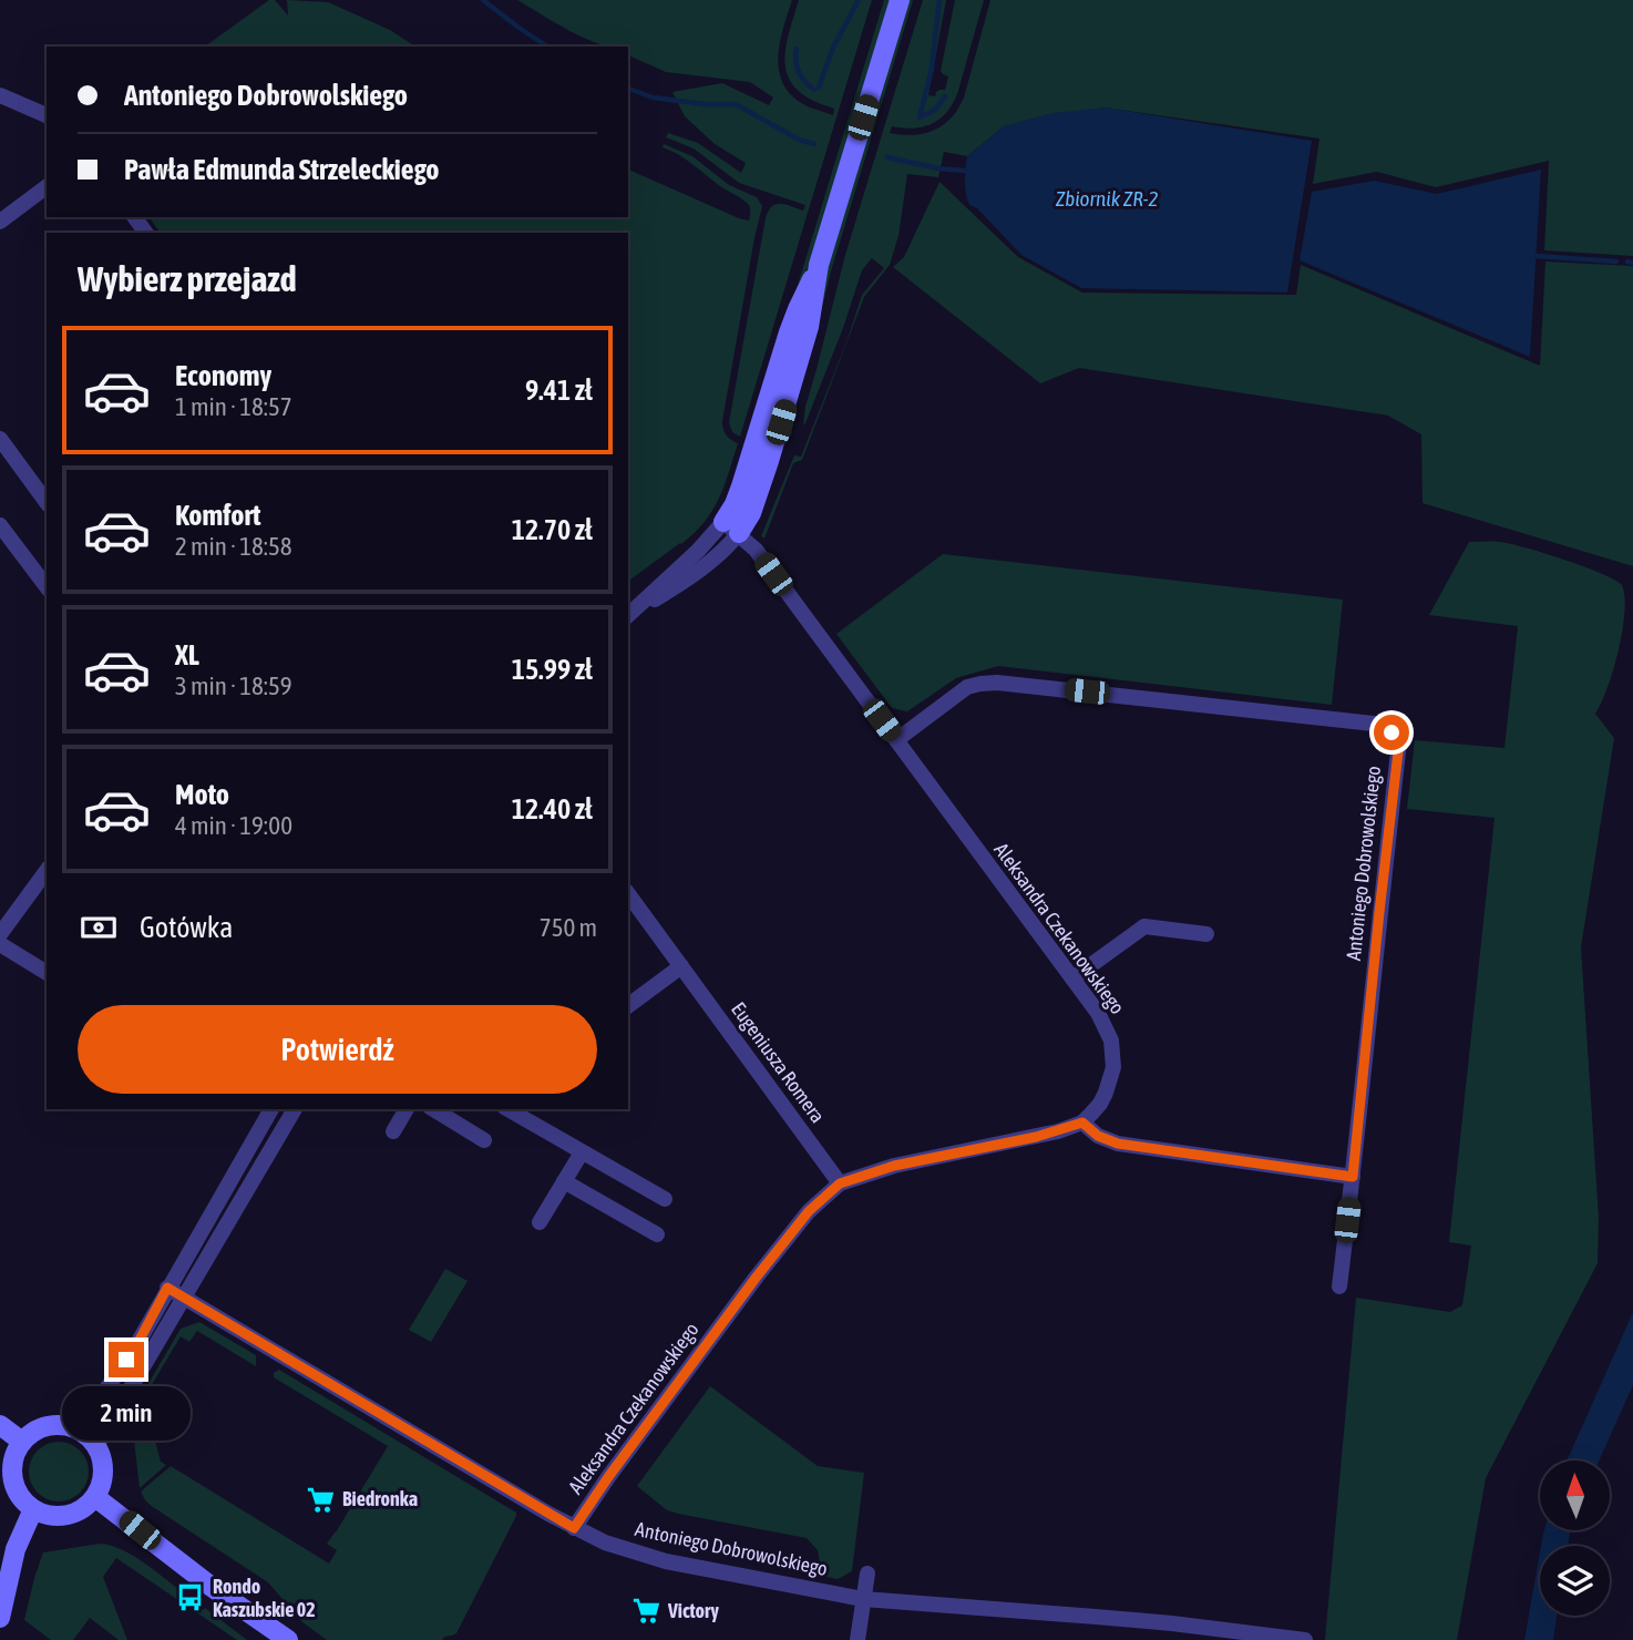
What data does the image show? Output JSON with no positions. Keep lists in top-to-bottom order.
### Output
{
  "streets": {
    "street": ["Antoniego Dobrowolskiego", "Aleksandra Czekanowskiego", "Eugeniusza Romera"]
  },
  "crossings": [
    ["Antoniego Dobrowolskiego", "Aleksandra Czekanowskiego"],
    ["Aleksandra Czekanowskiego", "Eugeniusza Romera"]
  ],
  "water": ["Zbiornik ZR-2"],
  "places": {
    "supermarket": ["Biedronka", "Victory"],
    "bus stop": ["Rondo Kaszubskie 02"]
  },
  "north": "top",
  "page": {
    "banner": ["Antoniego Dobrowolskiego", "Pawła Edmunda Strzeleckiego"],
    "heading": "Wybierz przejazd",
    "list": [
      {
        "name": "Economy",
        "note": "1 min · 18:57",
        "value": "9.41 zł"
      },
      {
        "name": "Komfort",
        "note": "2 min · 18:58",
        "value": "12.70 zł"
      },
      {
        "name": "XL",
        "note": "3 min · 18:59",
        "value": "15.99 zł"
      },
      {
        "name": "Moto",
        "note": "4 min · 19:00",
        "value": "12.40 zł"
      }
    ],
    "pay": ["Gotówka", "750 m"],
    "buttons": "Potwierdź",
    "bubble": "2 min"
  }
}
